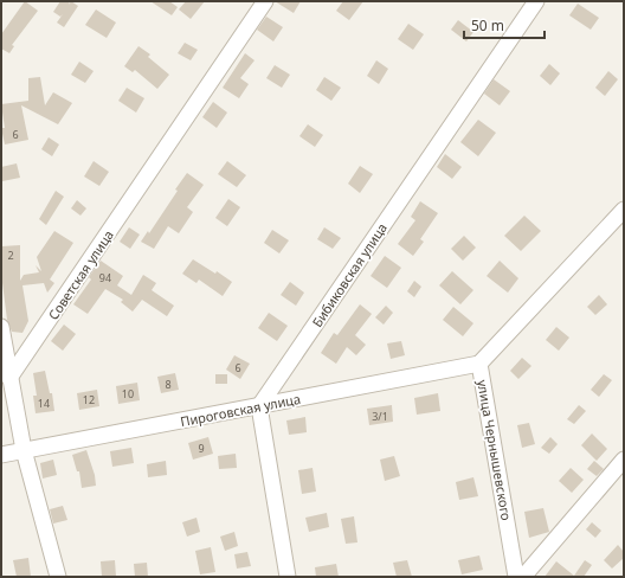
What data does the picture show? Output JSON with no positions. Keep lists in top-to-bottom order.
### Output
{
  "streets": {
    "street": [
      "Советская улица",
      "Бибиковская улица",
      "Пироговская улица",
      "улица Чернышевского"
    ]
  },
  "crossings": [
    ["Бибиковская улица", "Пироговская улица"],
    ["Пироговская улица", "улица Чернышевского"]
  ],
  "house_numbers": [
    "6",
    "2",
    "94",
    "6",
    "8",
    "10",
    "12",
    "14",
    "3/1",
    "9"
  ],
  "scale_bar": "50 m"
}
